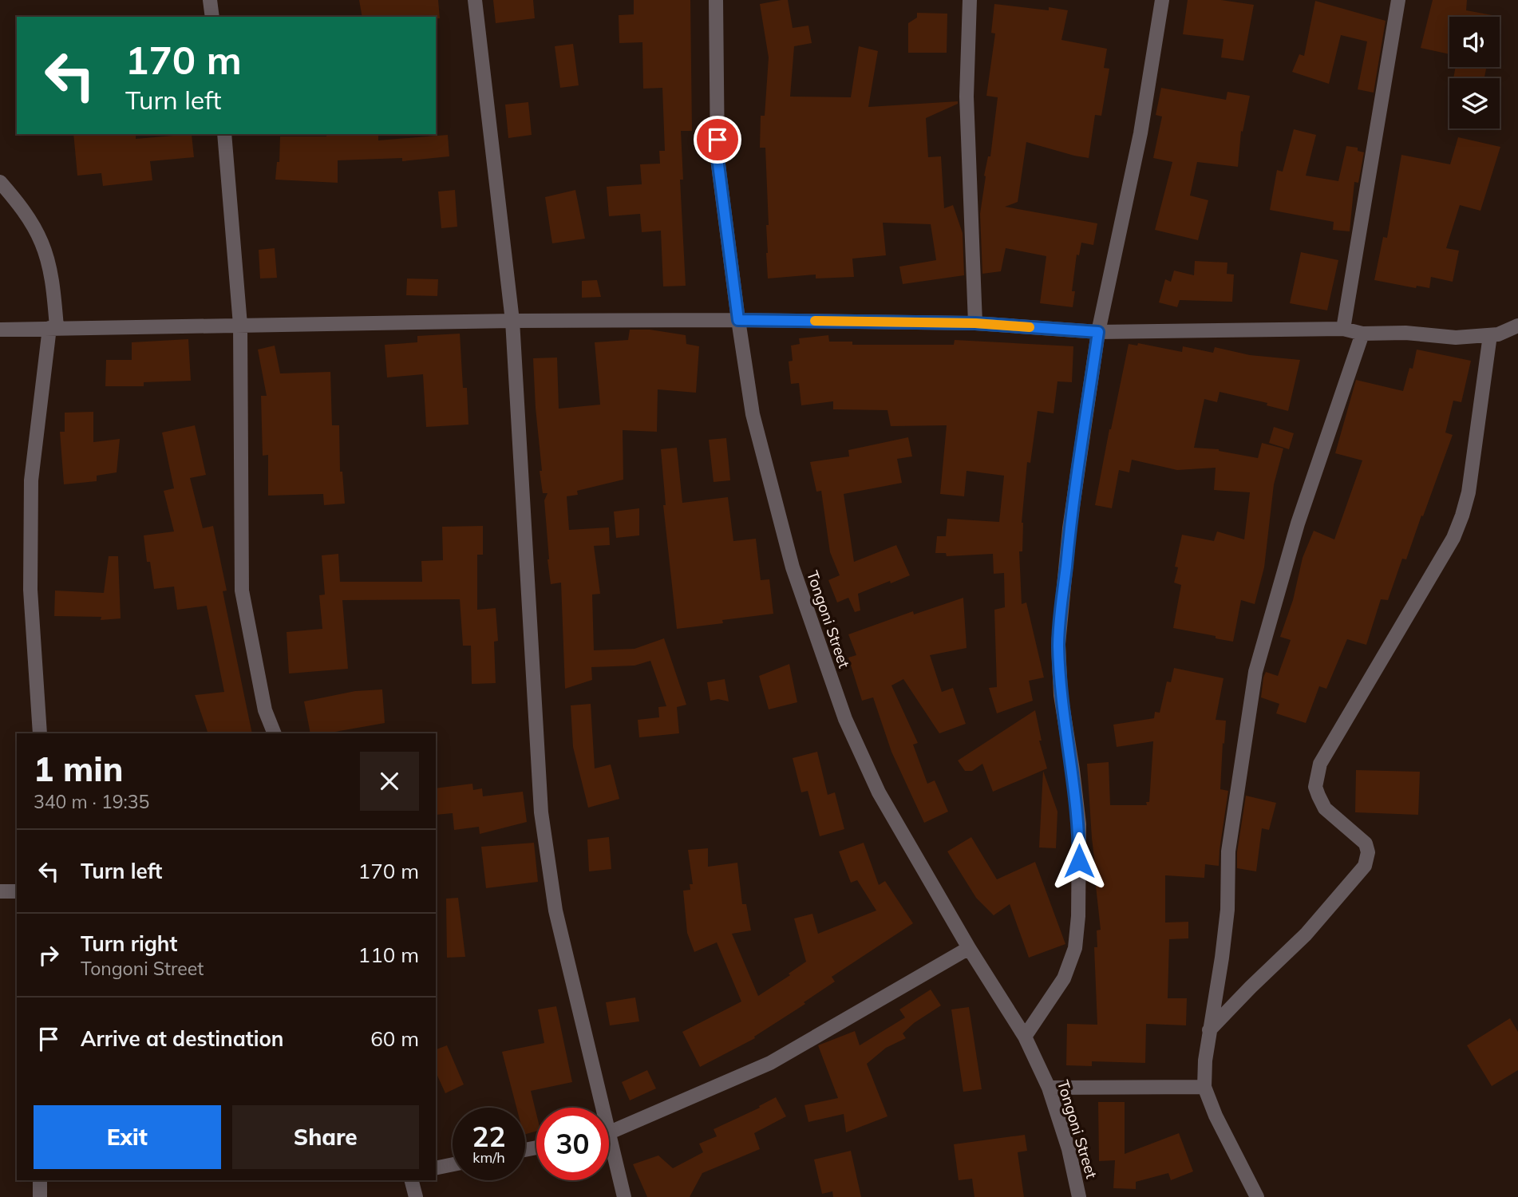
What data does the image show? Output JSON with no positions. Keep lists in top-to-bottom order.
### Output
{
  "streets": {
    "street": ["Tongoni Street"]
  },
  "page": {
    "turn": ["170 m", "Turn left"],
    "heading": ["1 min", "340 m · 19:35"],
    "list": [
      {
        "name": "Turn left",
        "value": "170 m"
      },
      {
        "name": "Turn right",
        "note": "Tongoni Street",
        "value": "110 m"
      },
      {
        "name": "Arrive at destination",
        "value": "60 m"
      }
    ],
    "buttons": ["Exit", "Share"],
    "speed": "22 km/h",
    "limit": "30"
  }
}
